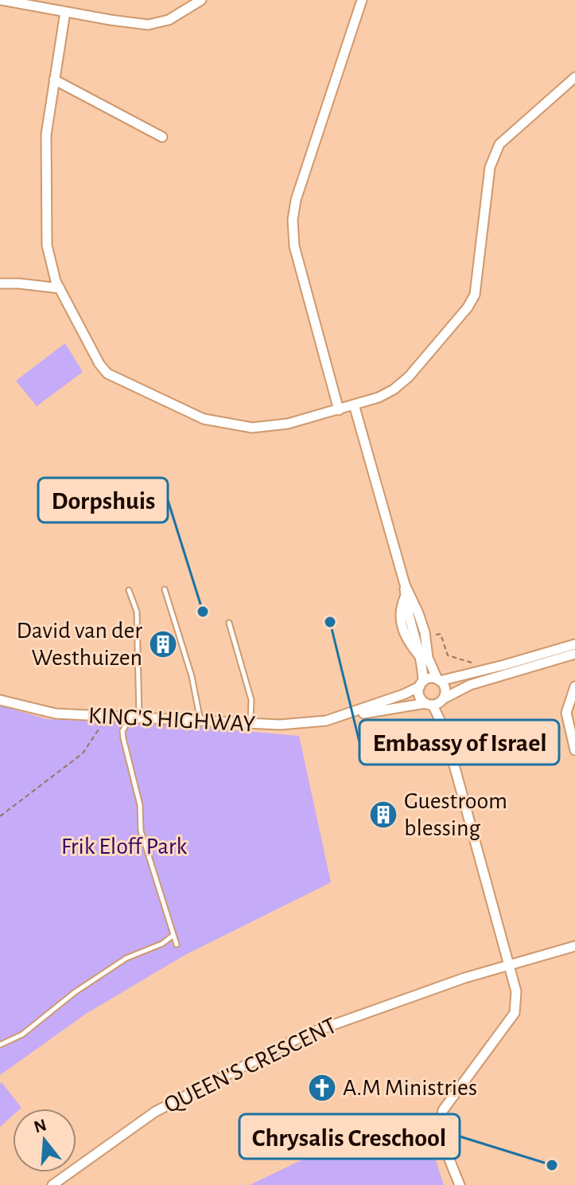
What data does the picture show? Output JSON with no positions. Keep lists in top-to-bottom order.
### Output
{
  "streets": {
    "street": ["KING'S HIGHWAY", "QUEEN'S CRESCENT"]
  },
  "parks": ["Frik Eloff Park"],
  "places": {
    "other": ["Dorpshuis", "Embassy of Israel", "Chrysalis Creschool"],
    "building": ["David van der Westhuizen", "Guestroom blessing"],
    "church": ["A.M Ministries"]
  },
  "north": "top"
}
